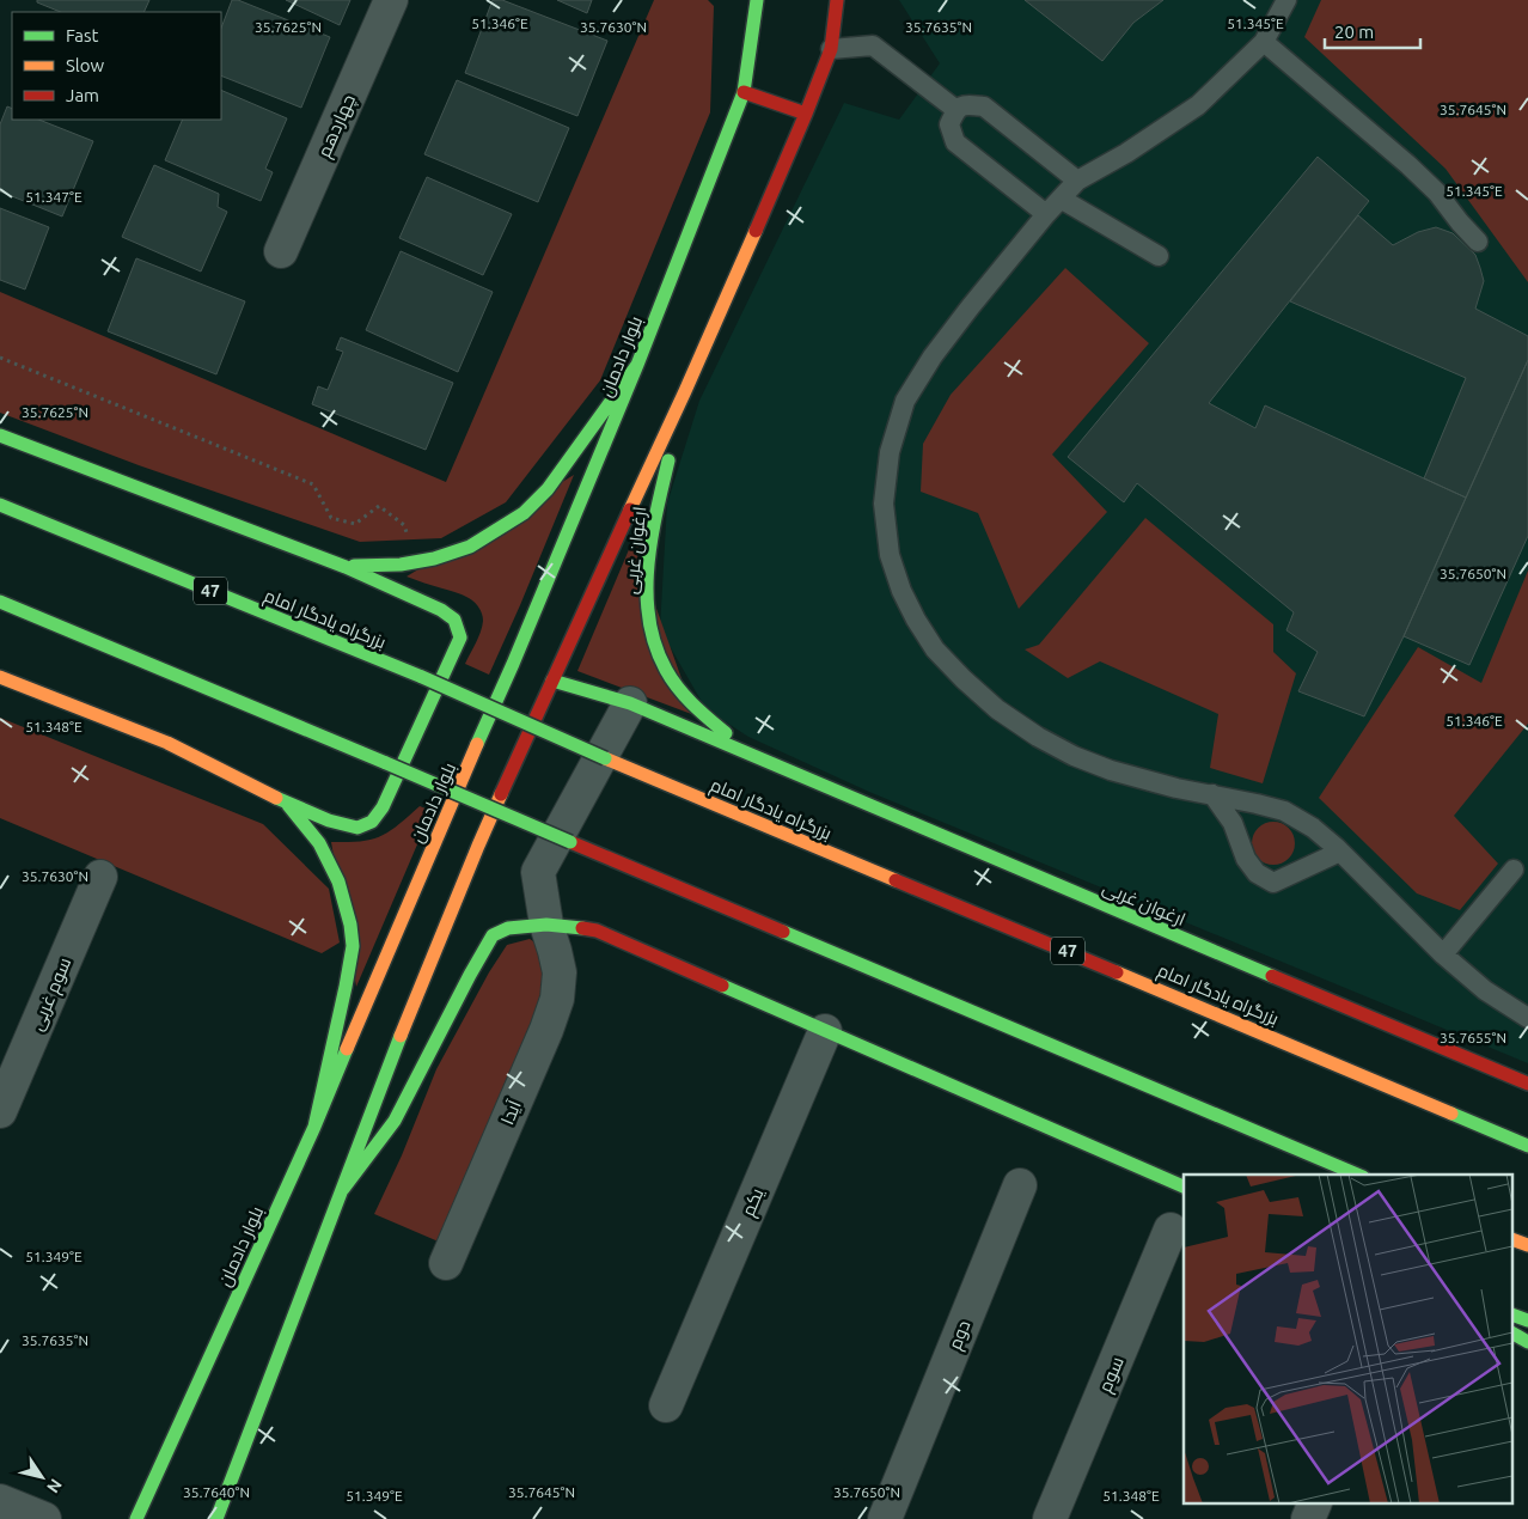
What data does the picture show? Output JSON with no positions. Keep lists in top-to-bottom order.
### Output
{
  "streets": {
    "main road": [
      "بلوار دادمان",
      "ارغوان غربی",
      "47",
      "بزرگراه یادگار امام"
    ],
    "street": [
      "چهاردهم",
      "سوم غربی",
      "آیدا",
      "یکم",
      "دوم",
      "سوم"
    ]
  },
  "crossings": [
    ["ارغوان غربی", "آیدا"]
  ],
  "legend": ["Fast", "Slow", "Jam"],
  "scale_bar": "20 m",
  "north": "bottom right",
  "coordinates": [
    "51.346°E",
    "51.345°E",
    "35.7625°N",
    "35.7630°N",
    "35.7635°N",
    "35.7645°N",
    "51.347°E",
    "35.7650°N",
    "51.348°E",
    "35.7655°N",
    "51.349°E",
    "35.7640°N"
  ]
}
